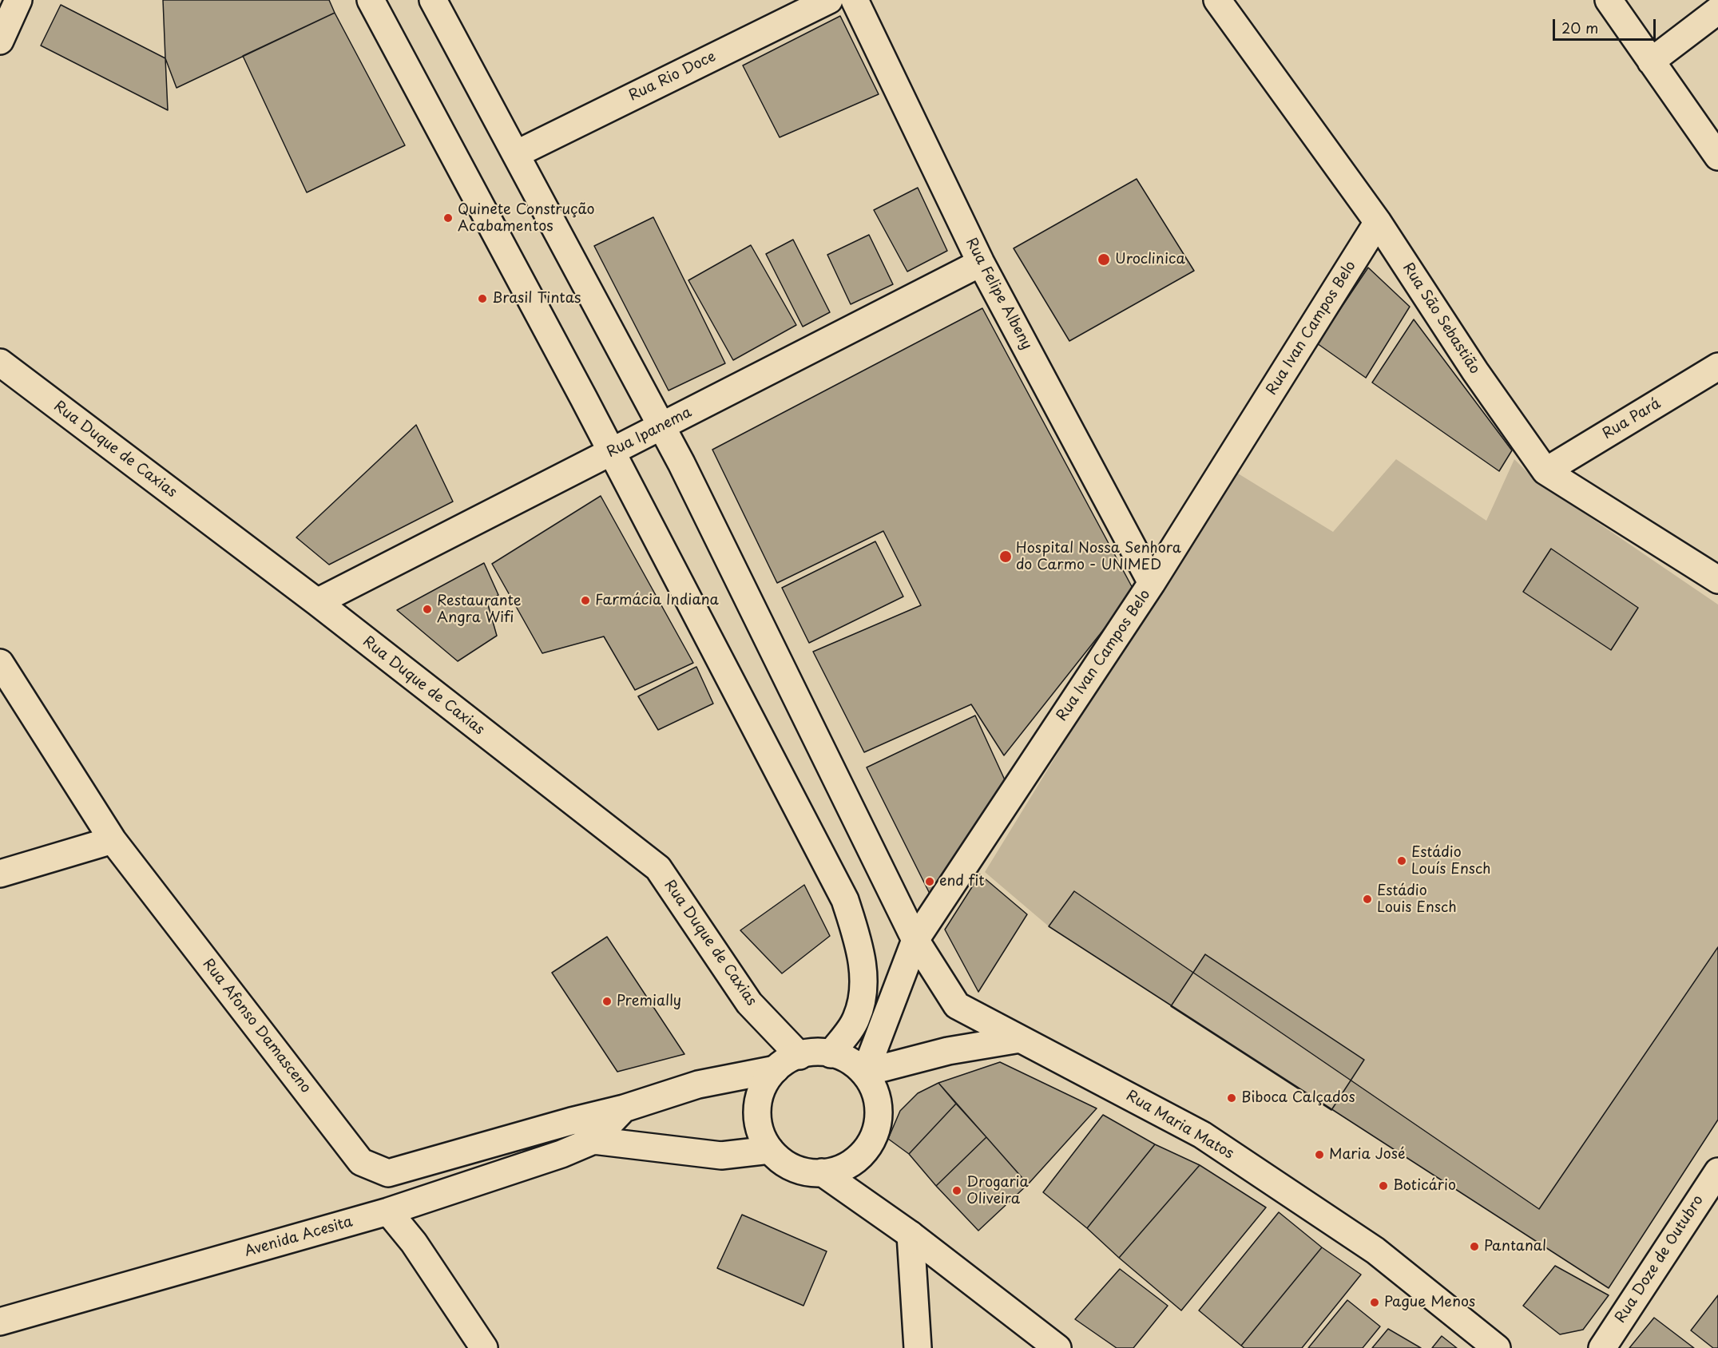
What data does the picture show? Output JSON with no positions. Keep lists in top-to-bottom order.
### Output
{
  "streets": {
    "street": [
      "Rua Rio Doce",
      "Rua Felipe Albeny",
      "Rua São Sebastião",
      "Rua Ivan Campos Belo",
      "Rua Pará",
      "Rua Ipanema",
      "Rua Duque de Caxias",
      "Rua Afonso Damasceno",
      "Rua Maria Matos",
      "Avenida Acesita",
      "Rua Doze de Outubro"
    ]
  },
  "crossings": [
    ["Rua Rio Doce", "Rua Maria Matos"],
    ["Rua Felipe Albeny", "Rua Ivan Campos Belo"],
    ["Rua Felipe Albeny", "Rua Ipanema"],
    ["Rua São Sebastião", "Rua Ivan Campos Belo"],
    ["Rua São Sebastião", "Rua Pará"],
    ["Rua Ivan Campos Belo", "Rua Duque de Caxias"],
    ["Rua Ivan Campos Belo", "Rua Maria Matos"],
    ["Rua Ivan Campos Belo", "Avenida Acesita"],
    ["Rua Ipanema", "Rua Duque de Caxias"],
    ["Rua Ipanema", "Rua Maria Matos"],
    ["Rua Duque de Caxias", "Avenida Acesita"],
    ["Rua Afonso Damasceno", "Avenida Acesita"]
  ],
  "places": [
    "Quinete Construção Acabamentos",
    "Uroclinica",
    "Brasil Tintas",
    "Hospital Nossa Senhora do Carmo - UNIMED",
    "Farmácia Indiana",
    "Restaurante Angra Wifi",
    "Estádio Louís Ensch",
    "end fit",
    "Estádio Louis Ensch",
    "Premially",
    "Biboca Calçados",
    "Maria José",
    "Boticário",
    "Drogaria Oliveira",
    "Pantanal",
    "Pague Menos"
  ],
  "scale_bar": "20 m"
}
